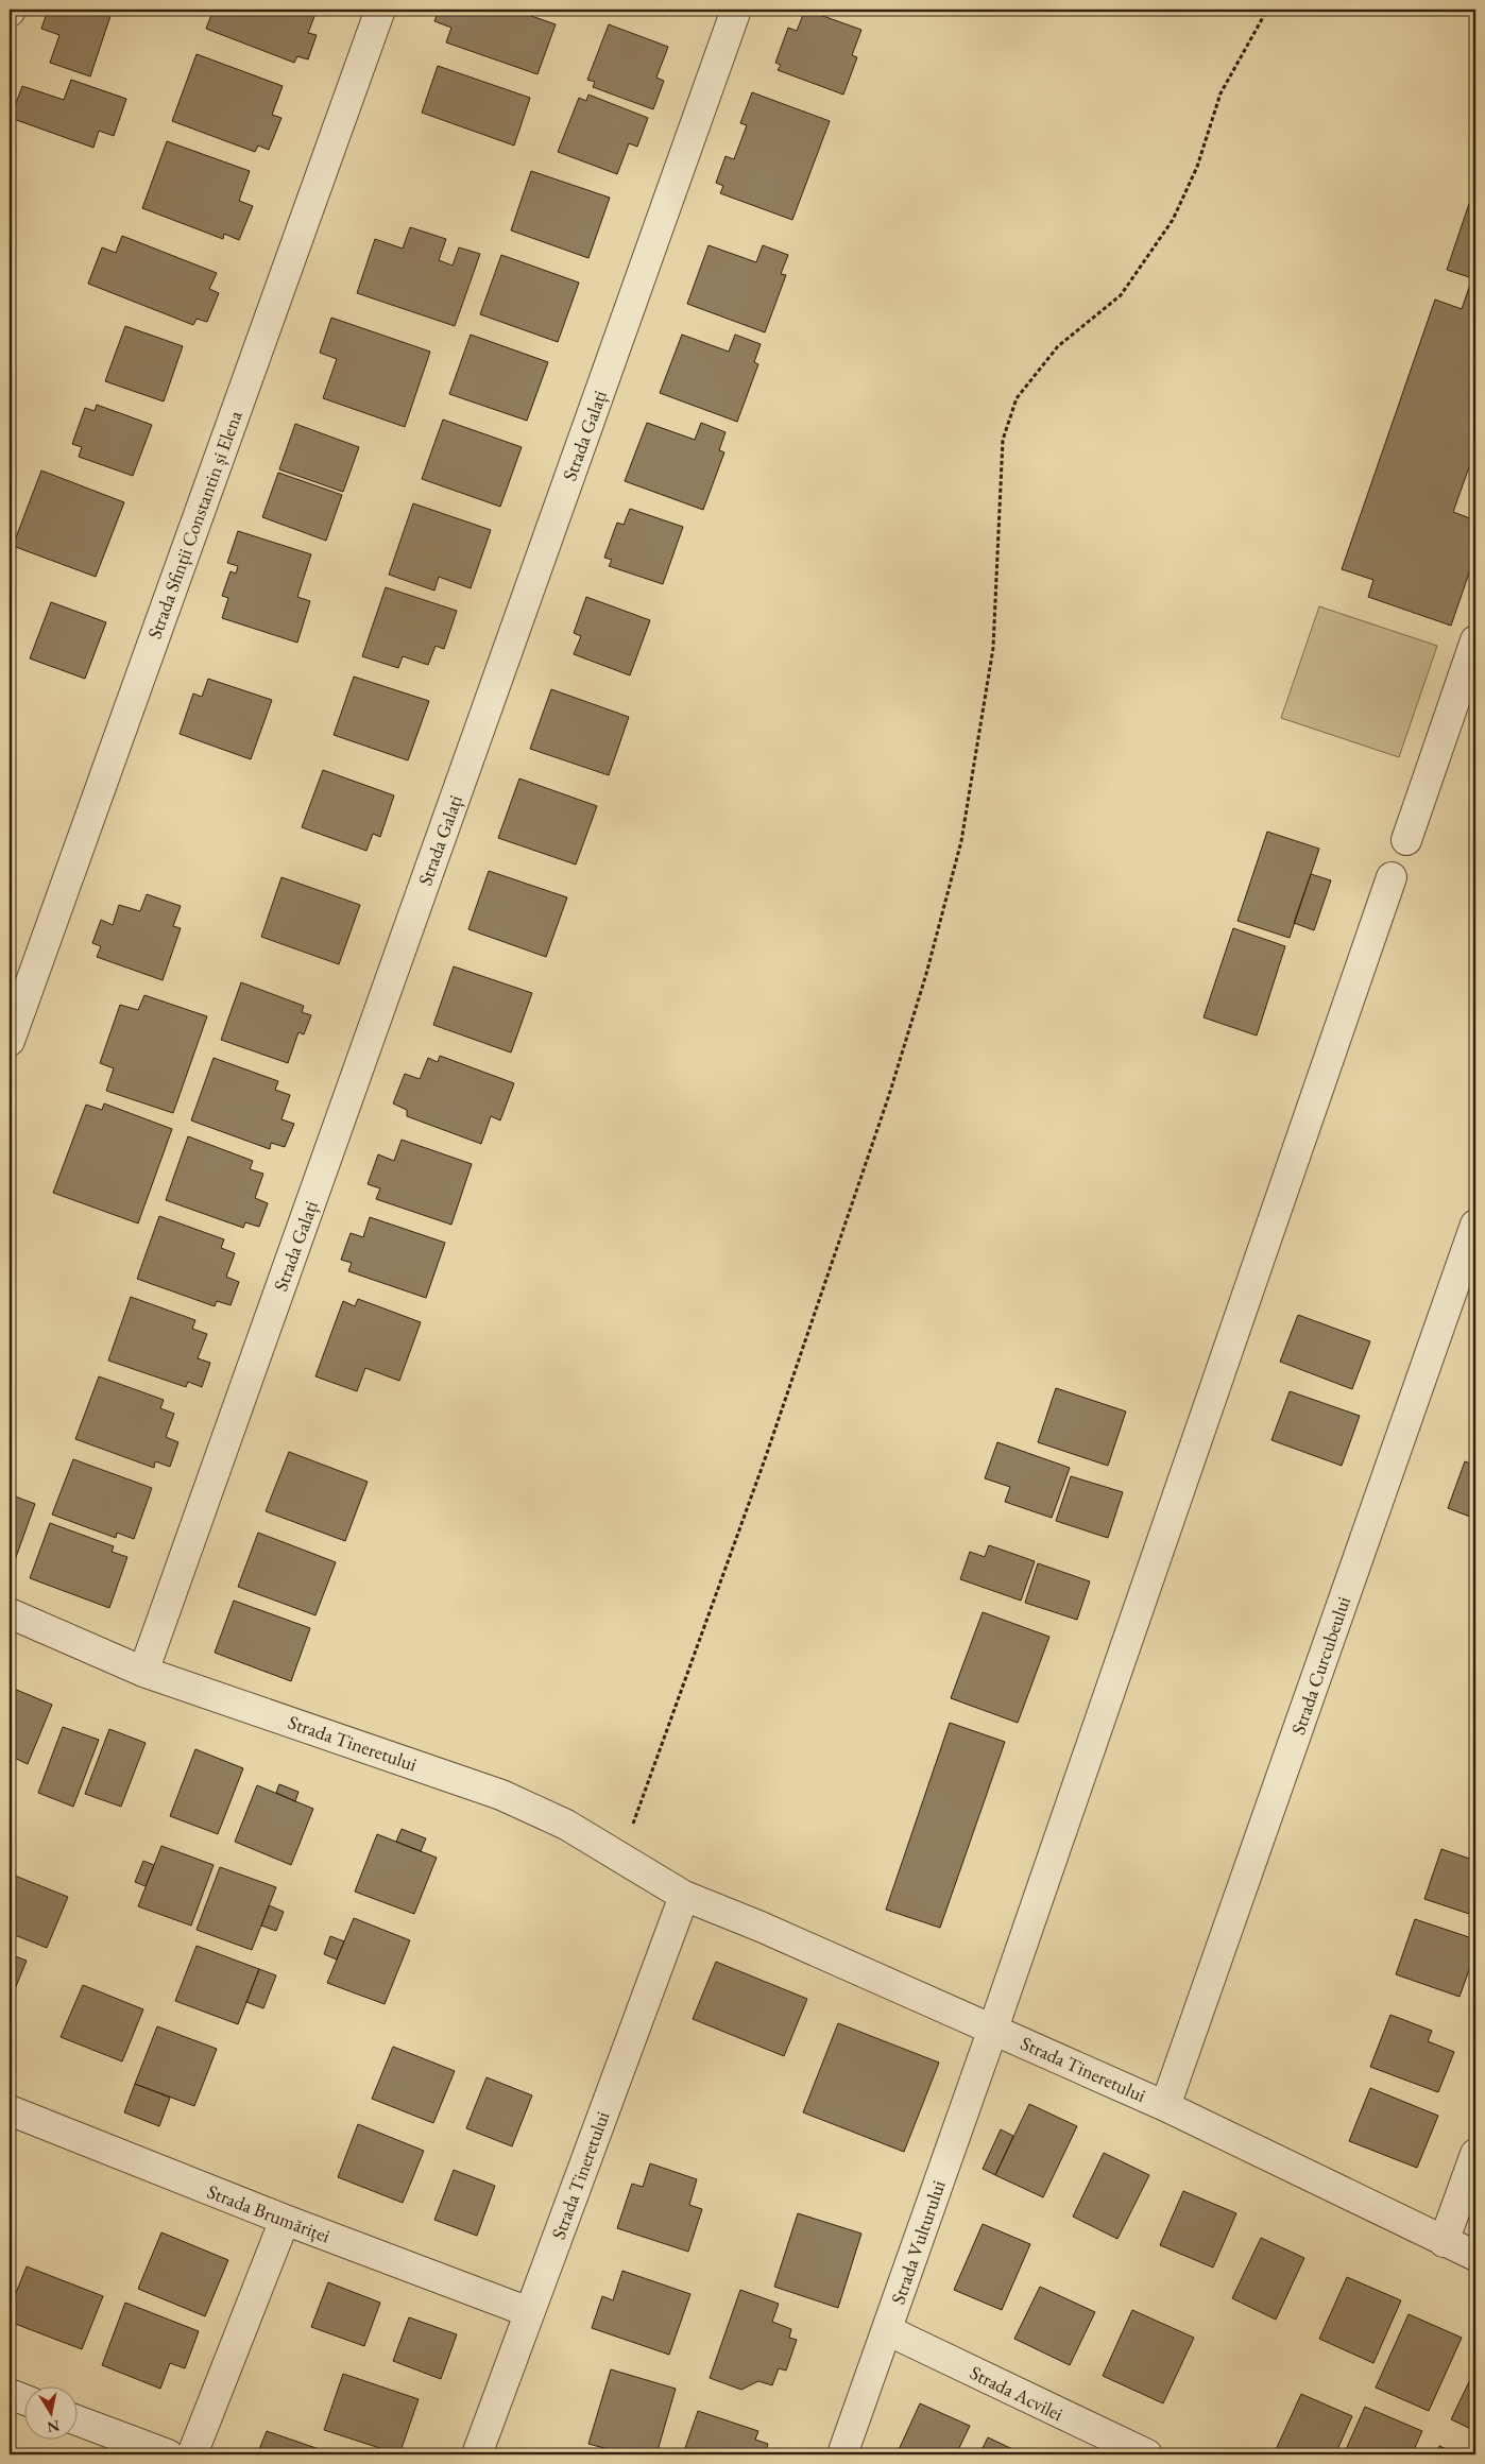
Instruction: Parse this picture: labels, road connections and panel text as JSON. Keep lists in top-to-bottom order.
{
  "streets": {
    "street": [
      "Strada Galați",
      "Strada Sfinții Constantin și Elena",
      "Strada Curcubeului",
      "Strada Tineretului",
      "Strada Brumăriței",
      "Strada Vulturului",
      "Strada Acvilei"
    ]
  },
  "crossings": [
    ["Strada Galați", "Strada Tineretului"],
    ["Strada Curcubeului", "Strada Tineretului"],
    ["Strada Tineretului", "Strada Brumăriței"],
    ["Strada Tineretului", "Strada Vulturului"],
    ["Strada Vulturului", "Strada Acvilei"]
  ],
  "north": "bottom"
}
